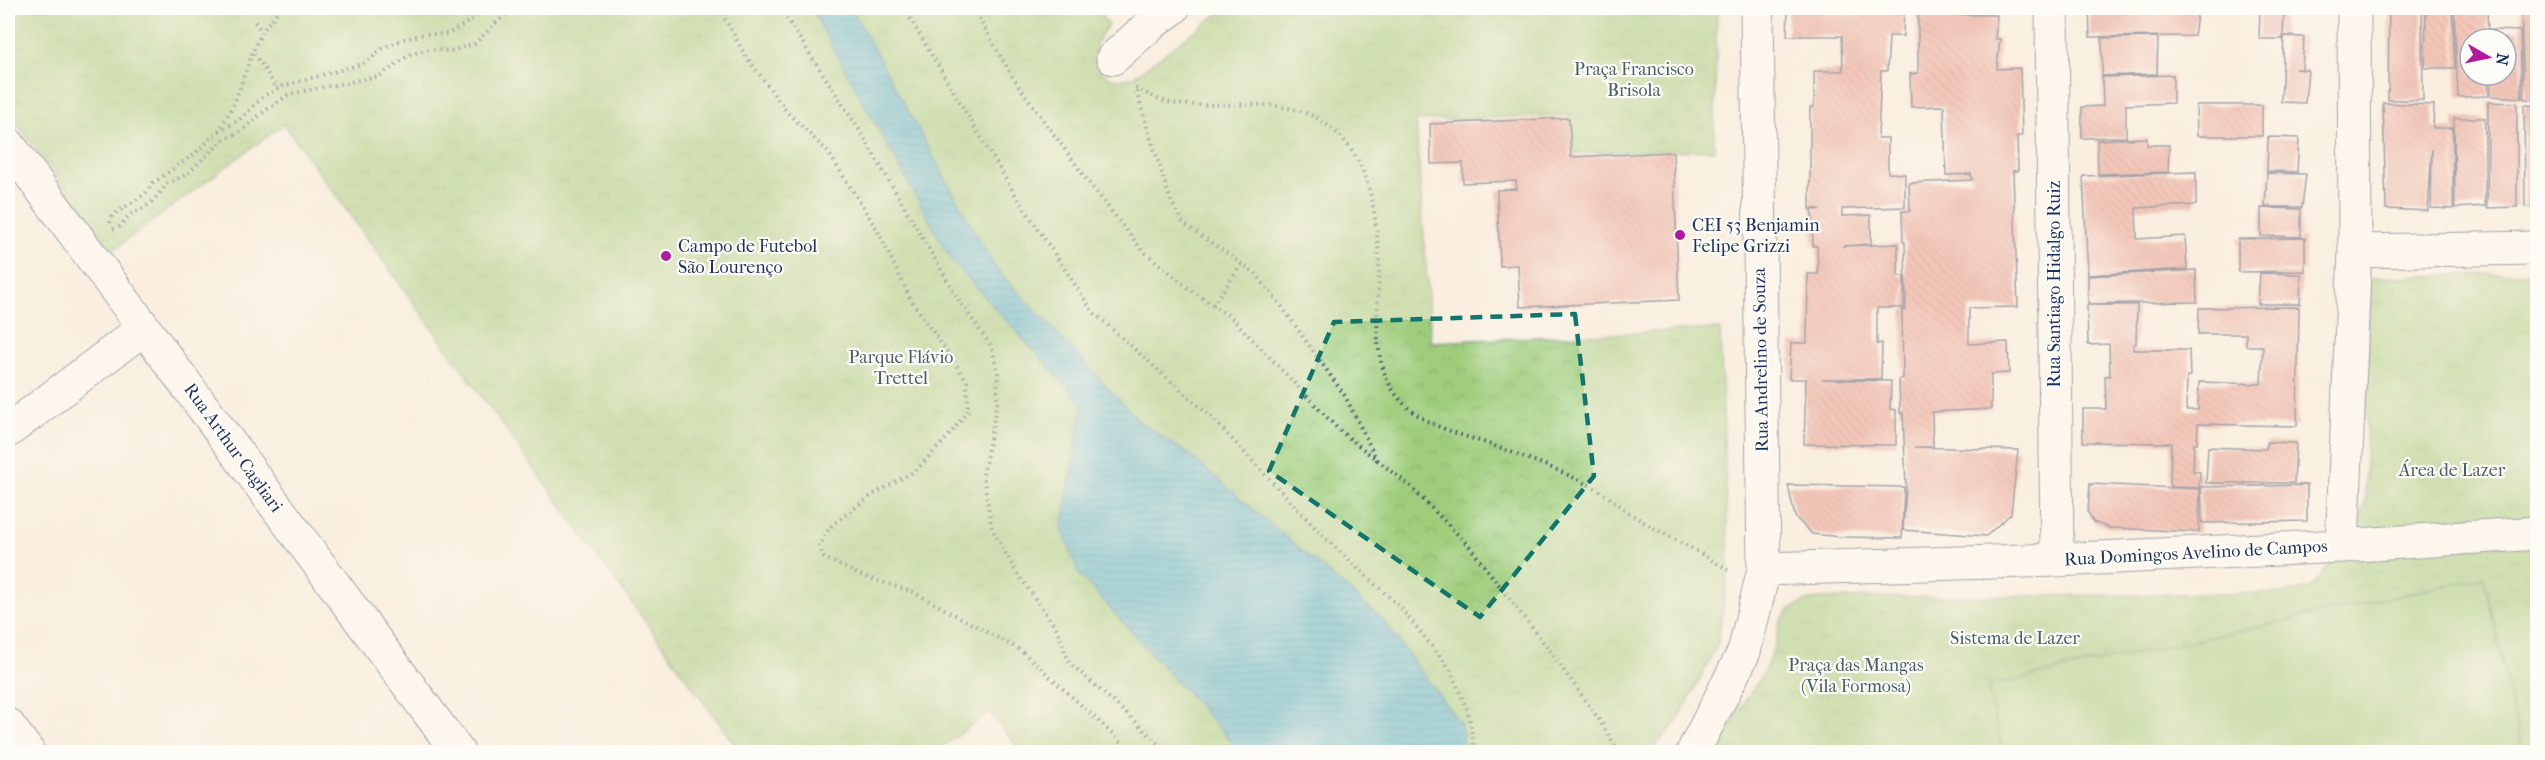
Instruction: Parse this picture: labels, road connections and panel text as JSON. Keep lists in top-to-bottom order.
{
  "streets": {
    "street": [
      "Rua Santiago Hidalgo Ruiz",
      "Rua Andrelino de Souza",
      "Rua Arthur Cagliari",
      "Rua Domingos Avelino de Campos"
    ]
  },
  "crossings": [
    ["Rua Santiago Hidalgo Ruiz", "Rua Domingos Avelino de Campos"],
    ["Rua Andrelino de Souza", "Rua Domingos Avelino de Campos"]
  ],
  "parks": [
    "Praça Francisco Brisola",
    "Parque Flávio Trettel",
    "Área de Lazer",
    "Sistema de Lazer",
    "Praça das Mangas (Vila Formosa)"
  ],
  "places": ["CEI 53 Benjamin Felipe Grizzi", "Campo de Futebol São Lourenço"],
  "north": "right"
}
